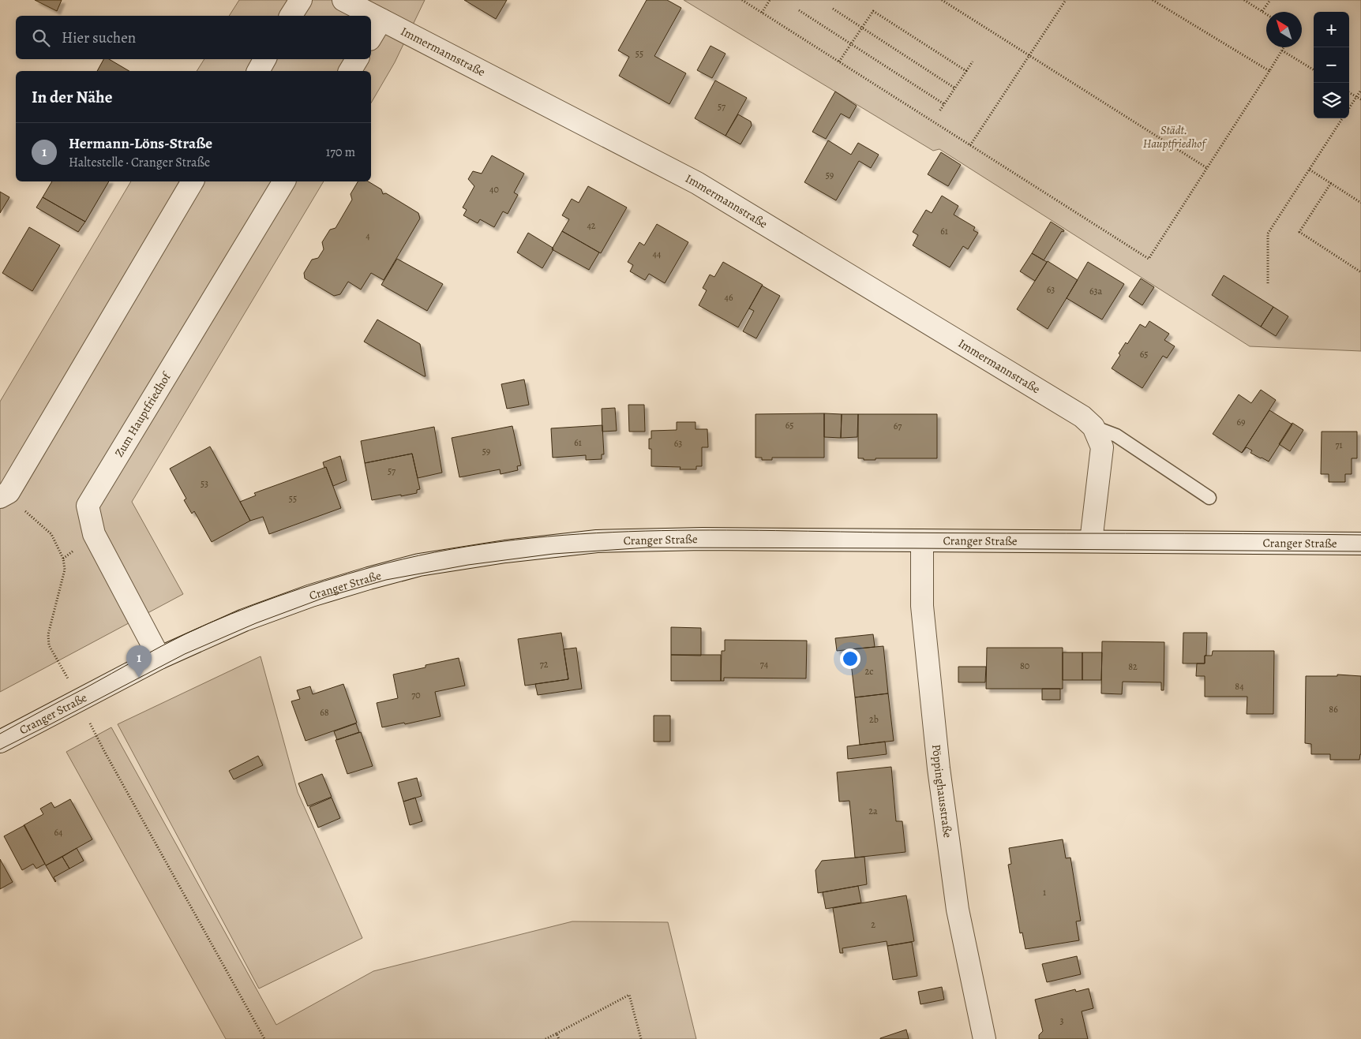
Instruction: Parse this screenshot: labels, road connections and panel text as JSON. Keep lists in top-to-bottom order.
{
  "streets": {
    "street": [
      "Immermannstraße",
      "Zum Hauptfriedhof",
      "Cranger Straße",
      "Pöppinghausstraße"
    ]
  },
  "crossings": [
    ["Immermannstraße", "Cranger Straße"],
    ["Zum Hauptfriedhof", "Cranger Straße"],
    ["Cranger Straße", "Pöppinghausstraße"]
  ],
  "parks": ["Städt. Hauptfriedhof"],
  "house_numbers": [
    "55",
    "57",
    "59",
    "40",
    "42",
    "61",
    "4",
    "44",
    "63",
    "63a",
    "46",
    "65",
    "69",
    "65",
    "67",
    "61",
    "63",
    "71",
    "59",
    "57",
    "53",
    "55",
    "72",
    "74",
    "80",
    "82",
    "2c",
    "84",
    "70",
    "86",
    "68",
    "2b",
    "2a",
    "64",
    "1",
    "2",
    "3"
  ],
  "north": "top left",
  "page": {
    "map_buttons": ["+", "−"],
    "search": "Hier suchen",
    "heading": "In der Nähe",
    "list": [
      {
        "mark": "1",
        "name": "Hermann-Löns-Straße",
        "note": "Haltestelle · Cranger Straße",
        "value": "170 m"
      }
    ],
    "pins": "1"
  }
}
